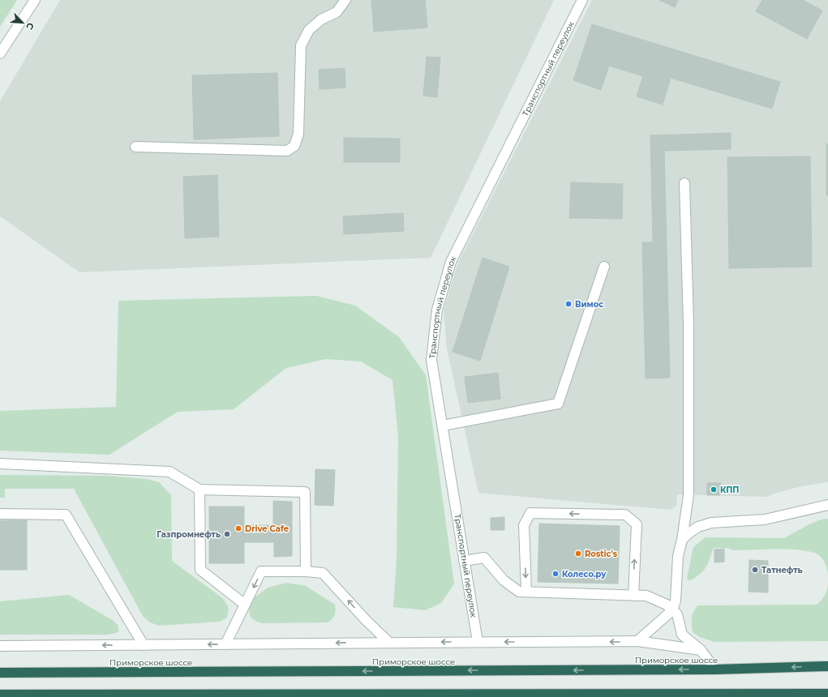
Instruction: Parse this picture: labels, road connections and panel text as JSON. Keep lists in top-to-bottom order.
{
  "streets": {
    "highway": ["Приморское шоссе"],
    "street": ["Транспортный переулок"]
  },
  "places": [
    "Вимос",
    "КПП",
    "Drive Cafe",
    "Газпромнефть",
    "Rostic's",
    "Татнефть",
    "Колесо.ру"
  ],
  "north": "bottom right"
}
